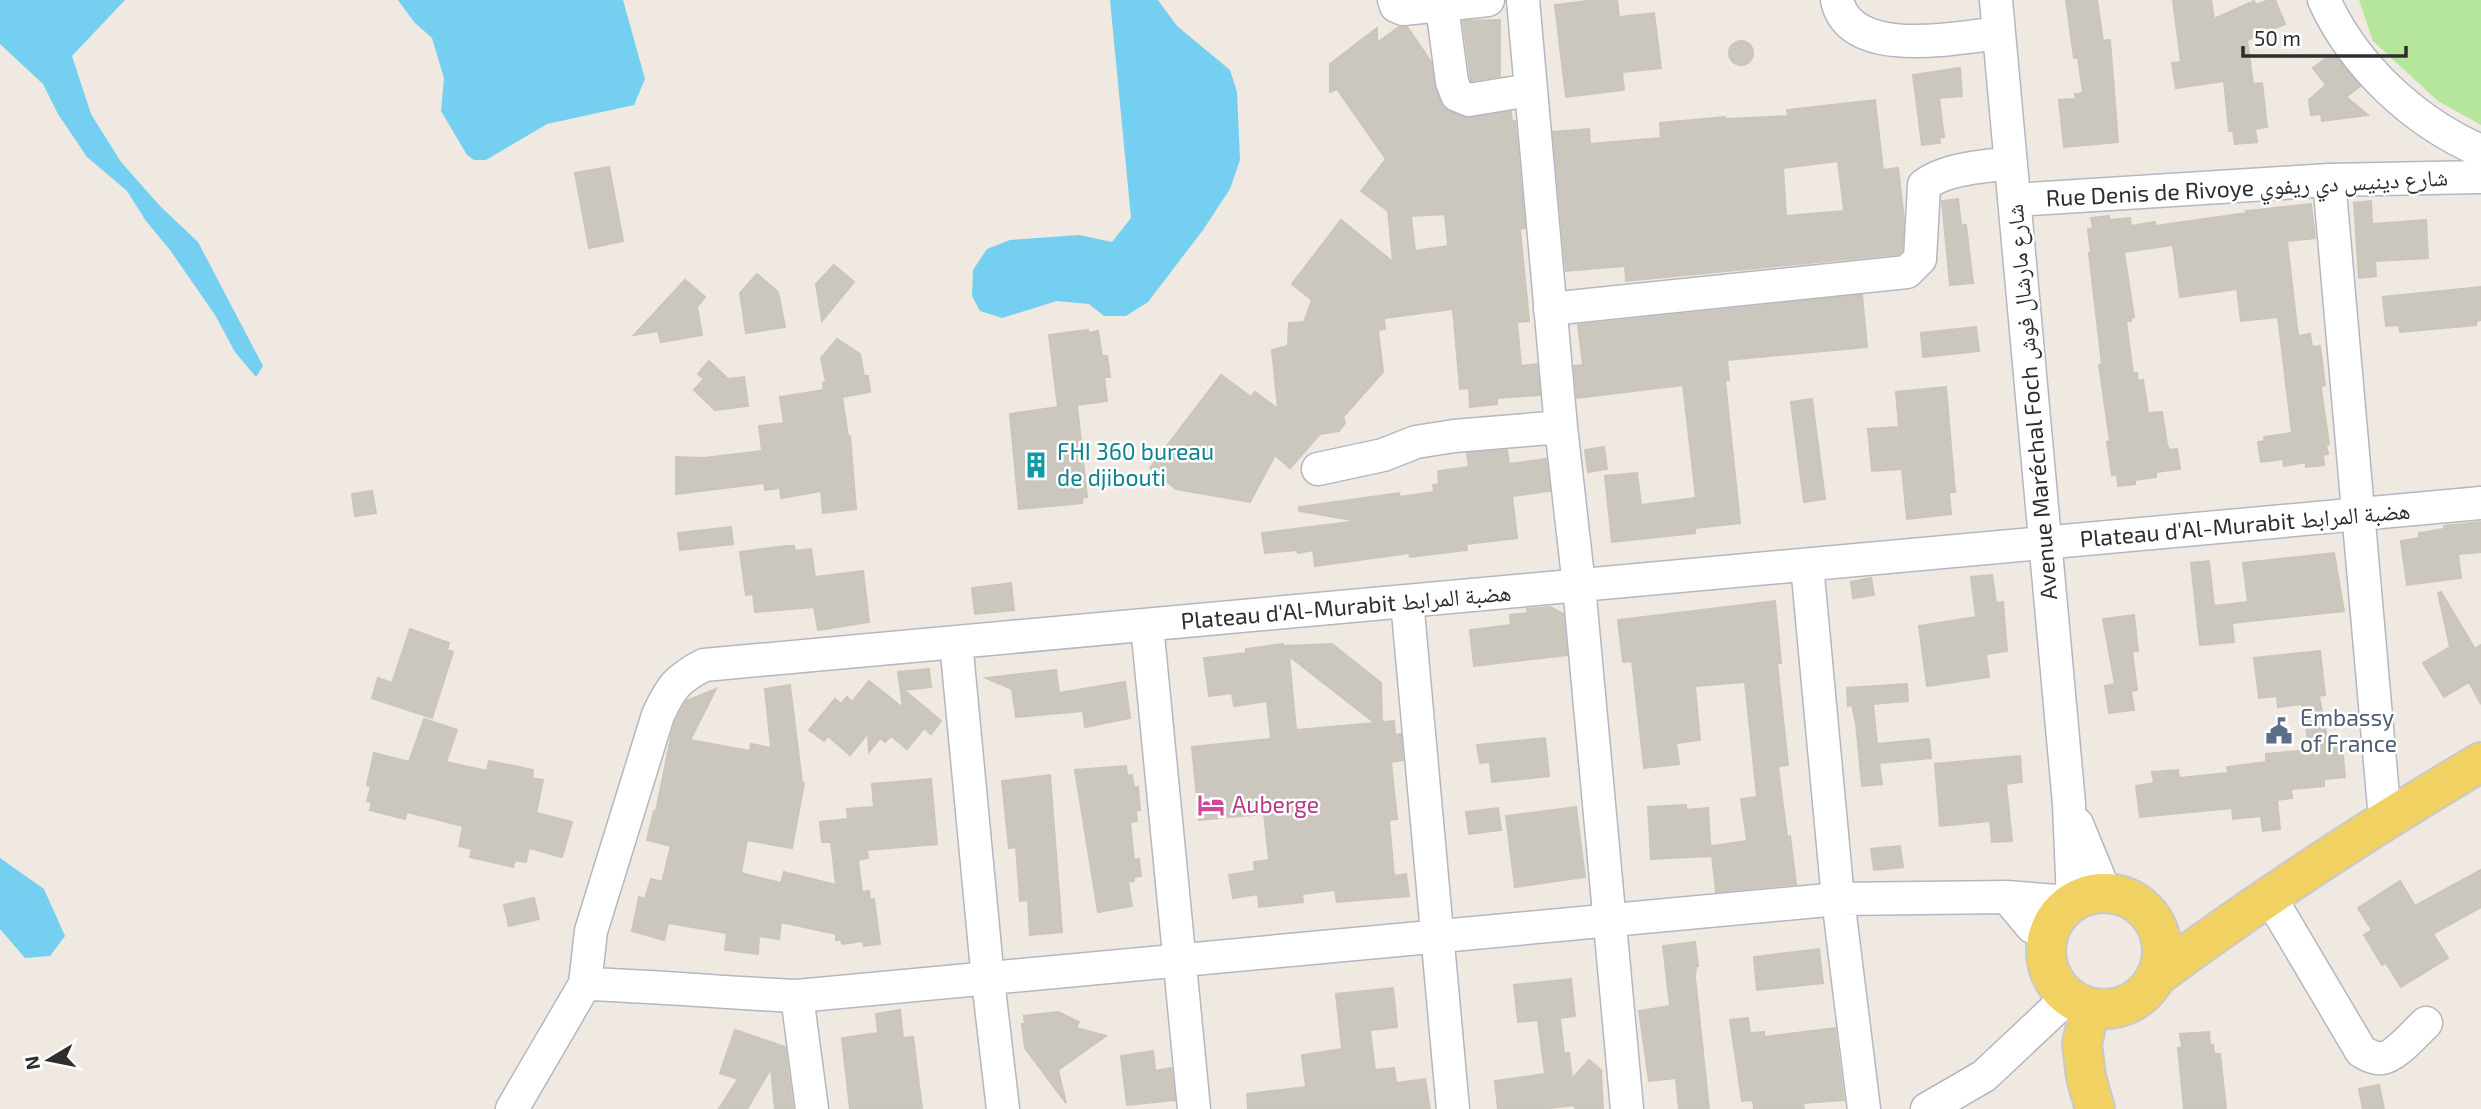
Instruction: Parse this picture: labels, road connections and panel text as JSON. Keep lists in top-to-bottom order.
{
  "streets": {
    "street": ["Rue Denis de Rivoye شارع دينيس دي ريفوي", "Avenue Maréchal Foch شارع مارشال فوش", "Plateau d'Al-Murabit هضبة المرابط"]
  },
  "crossings": [
    ["Rue Denis de Rivoye شارع دينيس دي ريفوي", "Avenue Maréchal Foch شارع مارشال فوش"],
    ["Avenue Maréchal Foch شارع مارشال فوش", "Plateau d'Al-Murabit هضبة المرابط"]
  ],
  "places": {
    "building": ["FHI 360 bureau de djibouti"],
    "public building": ["Embassy of France"],
    "hotel": ["Auberge"]
  },
  "scale_bar": "50 m",
  "north": "left"
}
